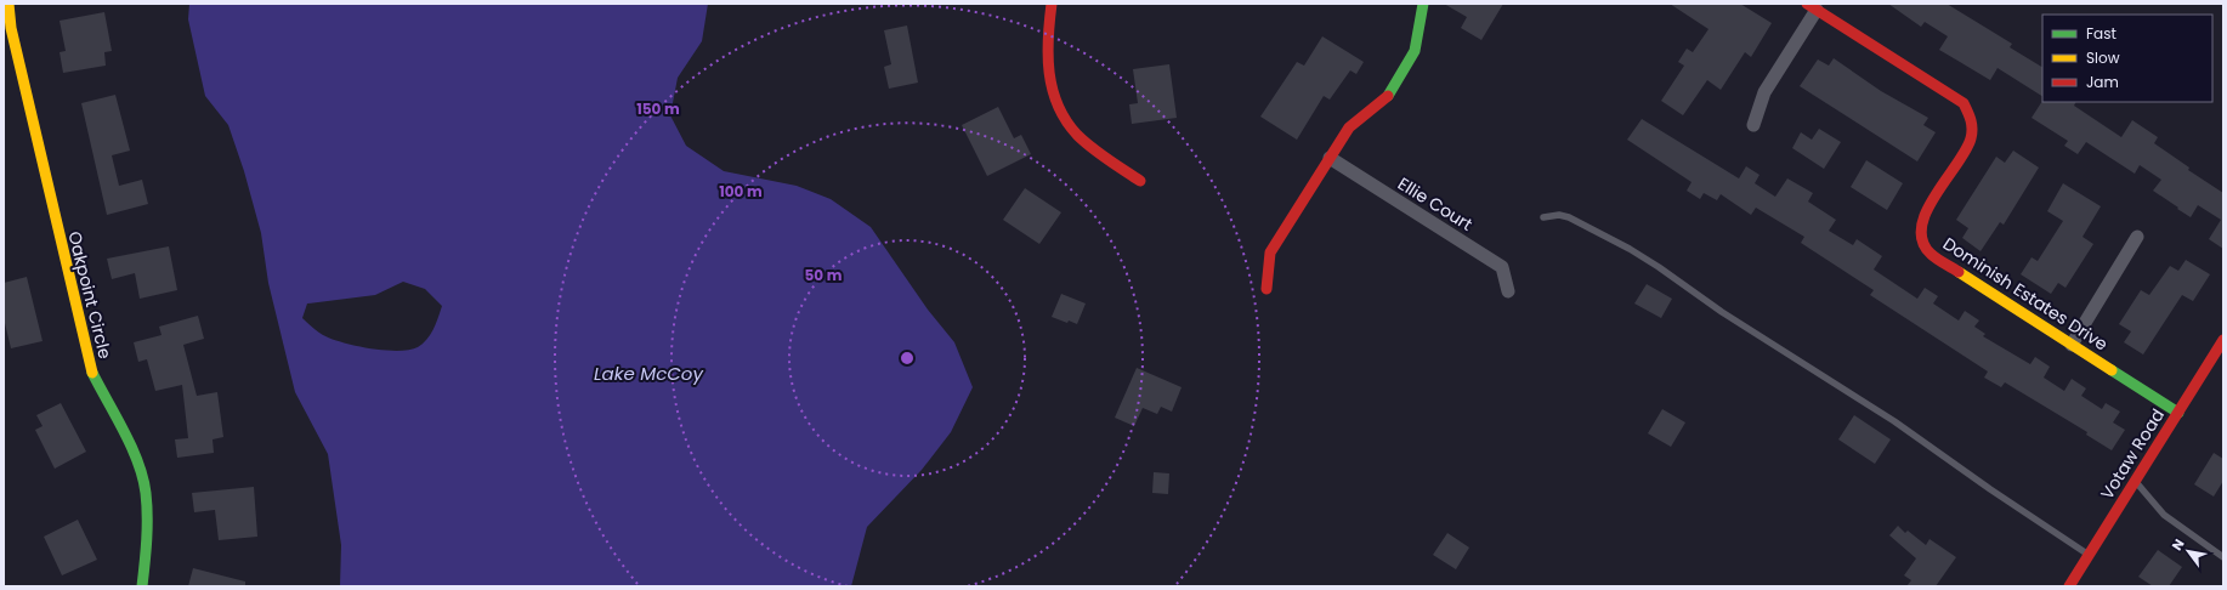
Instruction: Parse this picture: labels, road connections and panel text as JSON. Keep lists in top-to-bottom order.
{
  "streets": {
    "street": [
      "Ellie Court",
      "Dominish Estates Drive",
      "Oakpoint Circle",
      "Votaw Road"
    ]
  },
  "crossings": [
    ["Dominish Estates Drive", "Votaw Road"]
  ],
  "water": ["Lake McCoy"],
  "legend": ["Fast", "Slow", "Jam"],
  "north": "top left",
  "rings": ["150 m", "100 m", "50 m"]
}
